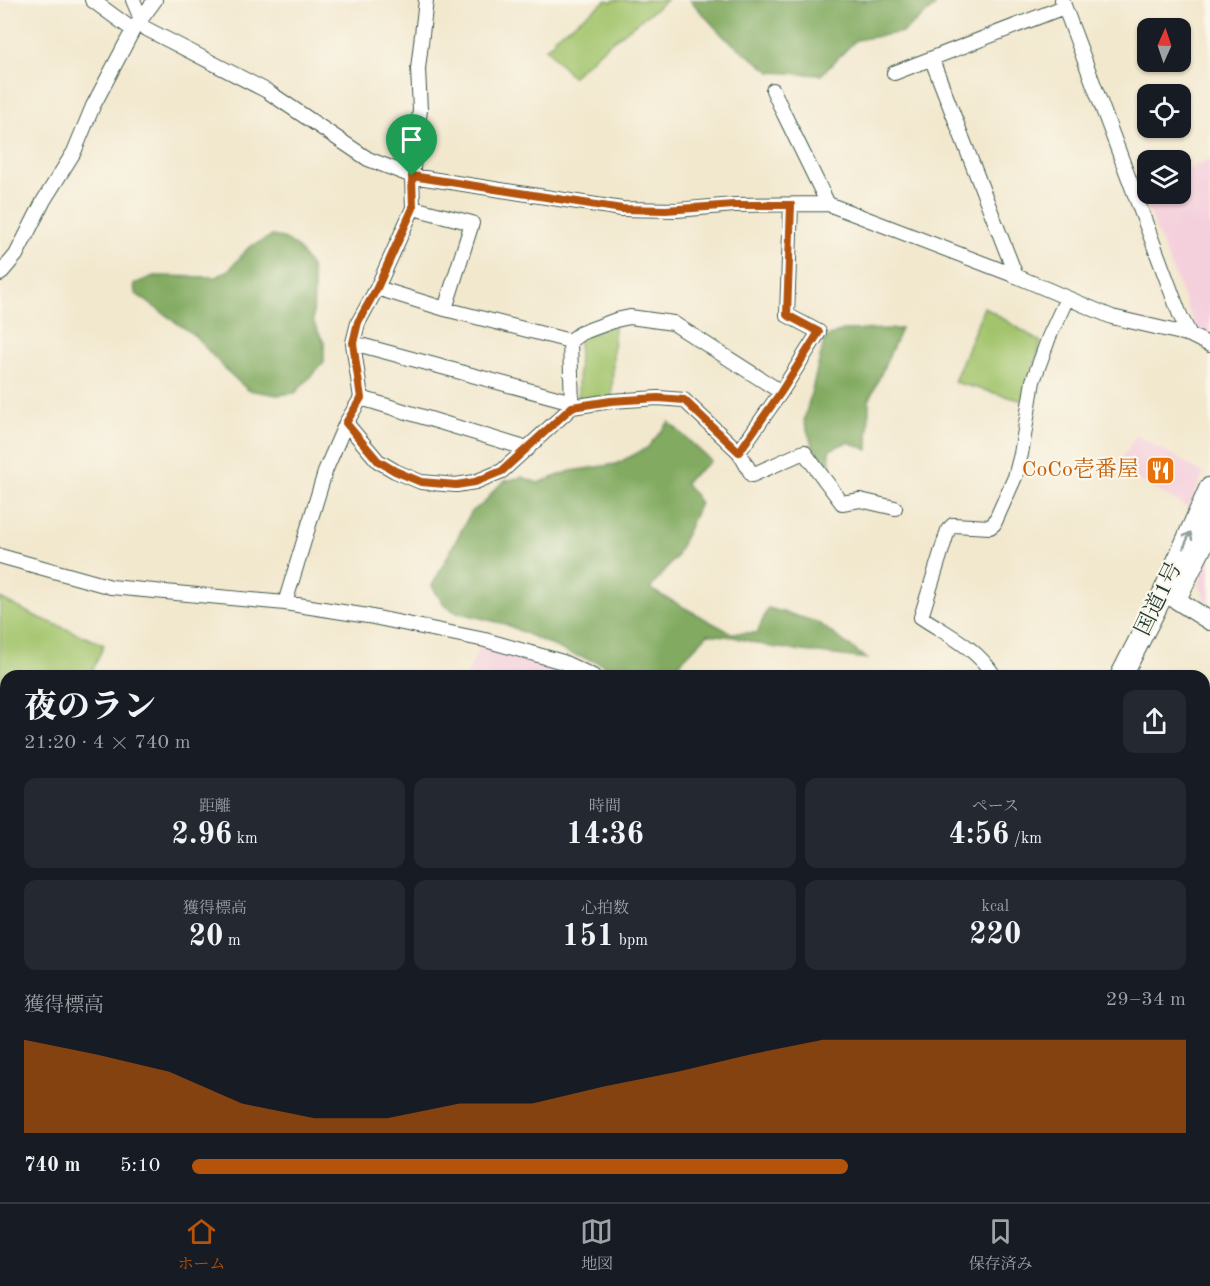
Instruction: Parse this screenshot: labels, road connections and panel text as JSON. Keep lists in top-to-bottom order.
{
  "streets": {
    "highway": ["国道1号"]
  },
  "places": {
    "restaurant": ["CoCo壱番屋"]
  },
  "north": "top",
  "page": {
    "heading": ["夜のラン", "21:20 · 4 × 740 m"],
    "stats": [
      ["距離", "2.96 km"],
      ["時間", "14:36"],
      ["ペース", "4:56 /km"],
      ["獲得標高", "20 m"],
      ["心拍数", "151 bpm"],
      ["kcal", "220"]
    ],
    "chart": ["獲得標高", "29–34 m"],
    "list": [
      {
        "name": "740 m",
        "note": "5:10"
      }
    ],
    "tabs": ["ホーム", "地図", "保存済み"]
  }
}
